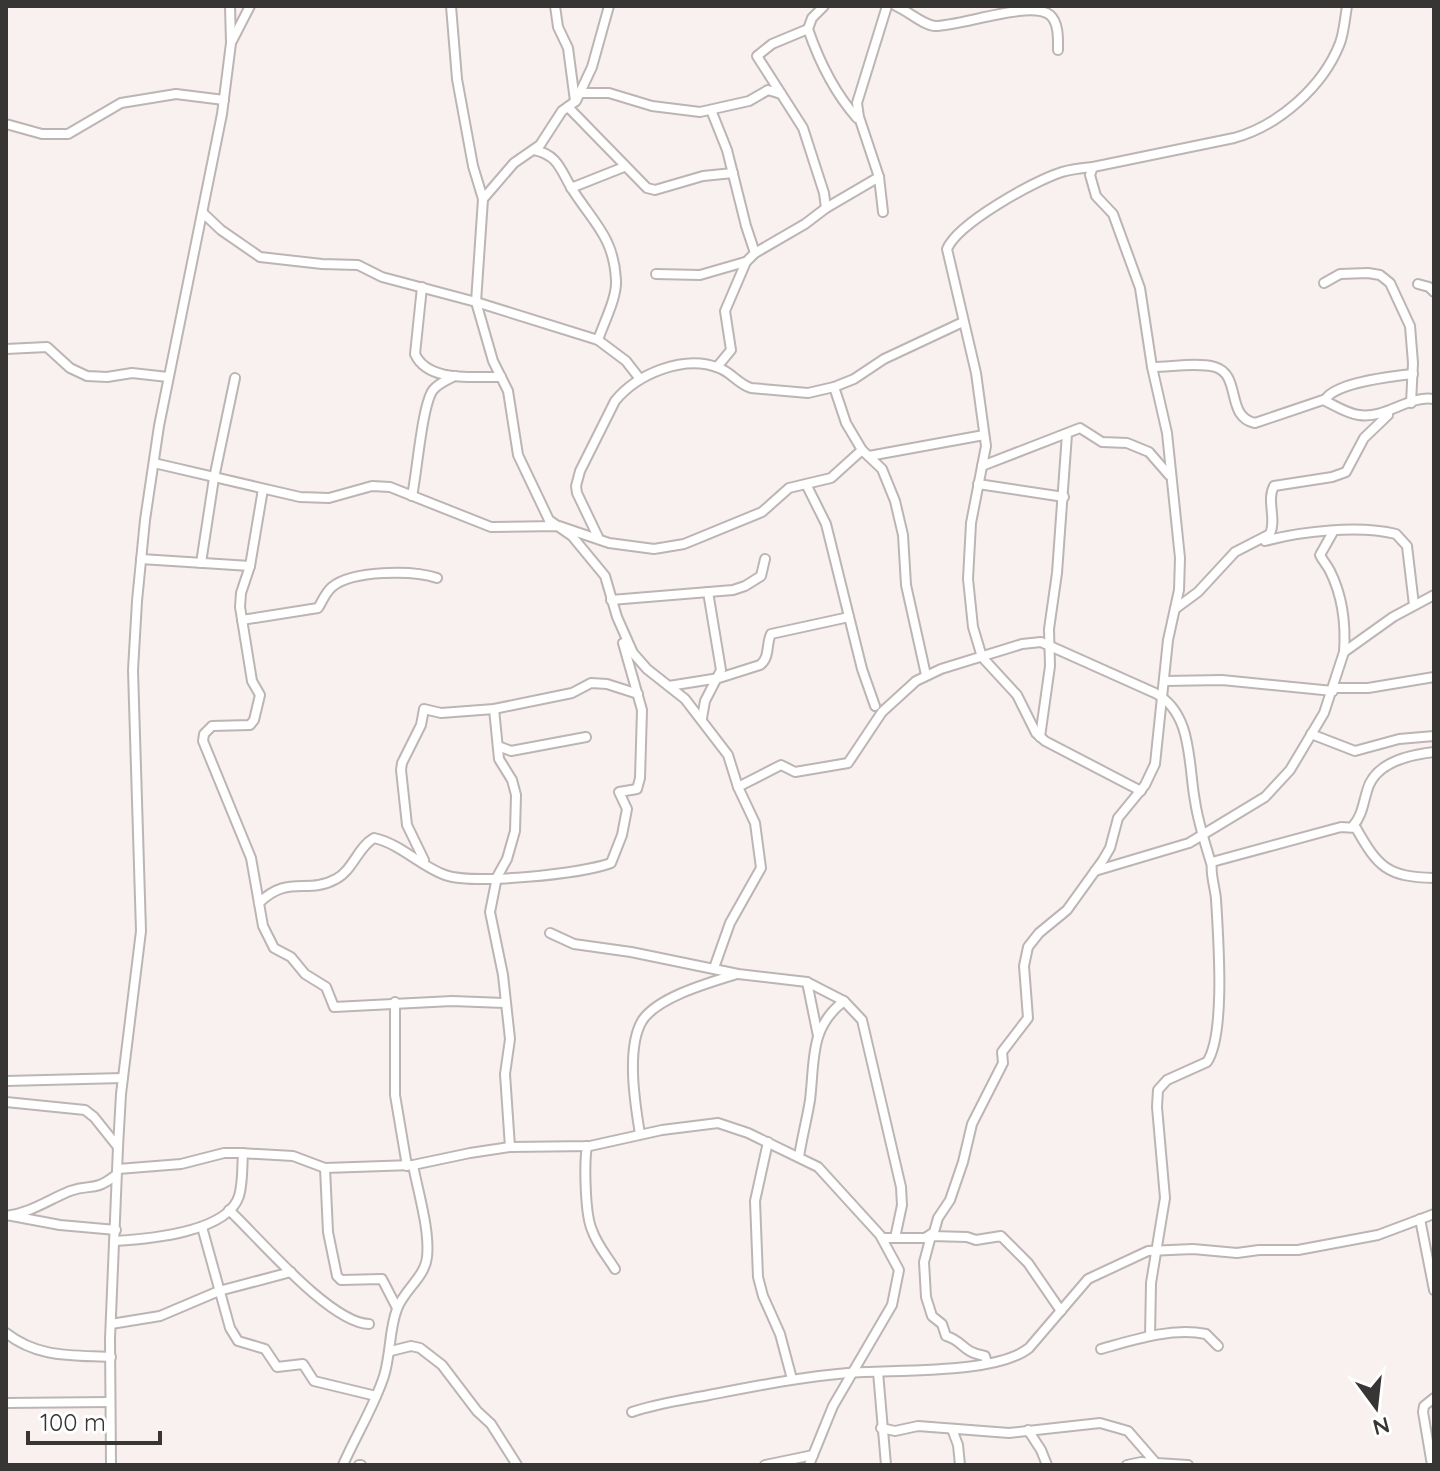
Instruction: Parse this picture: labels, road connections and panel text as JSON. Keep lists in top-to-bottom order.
{
  "scale_bar": "100 m",
  "north": "bottom"
}
